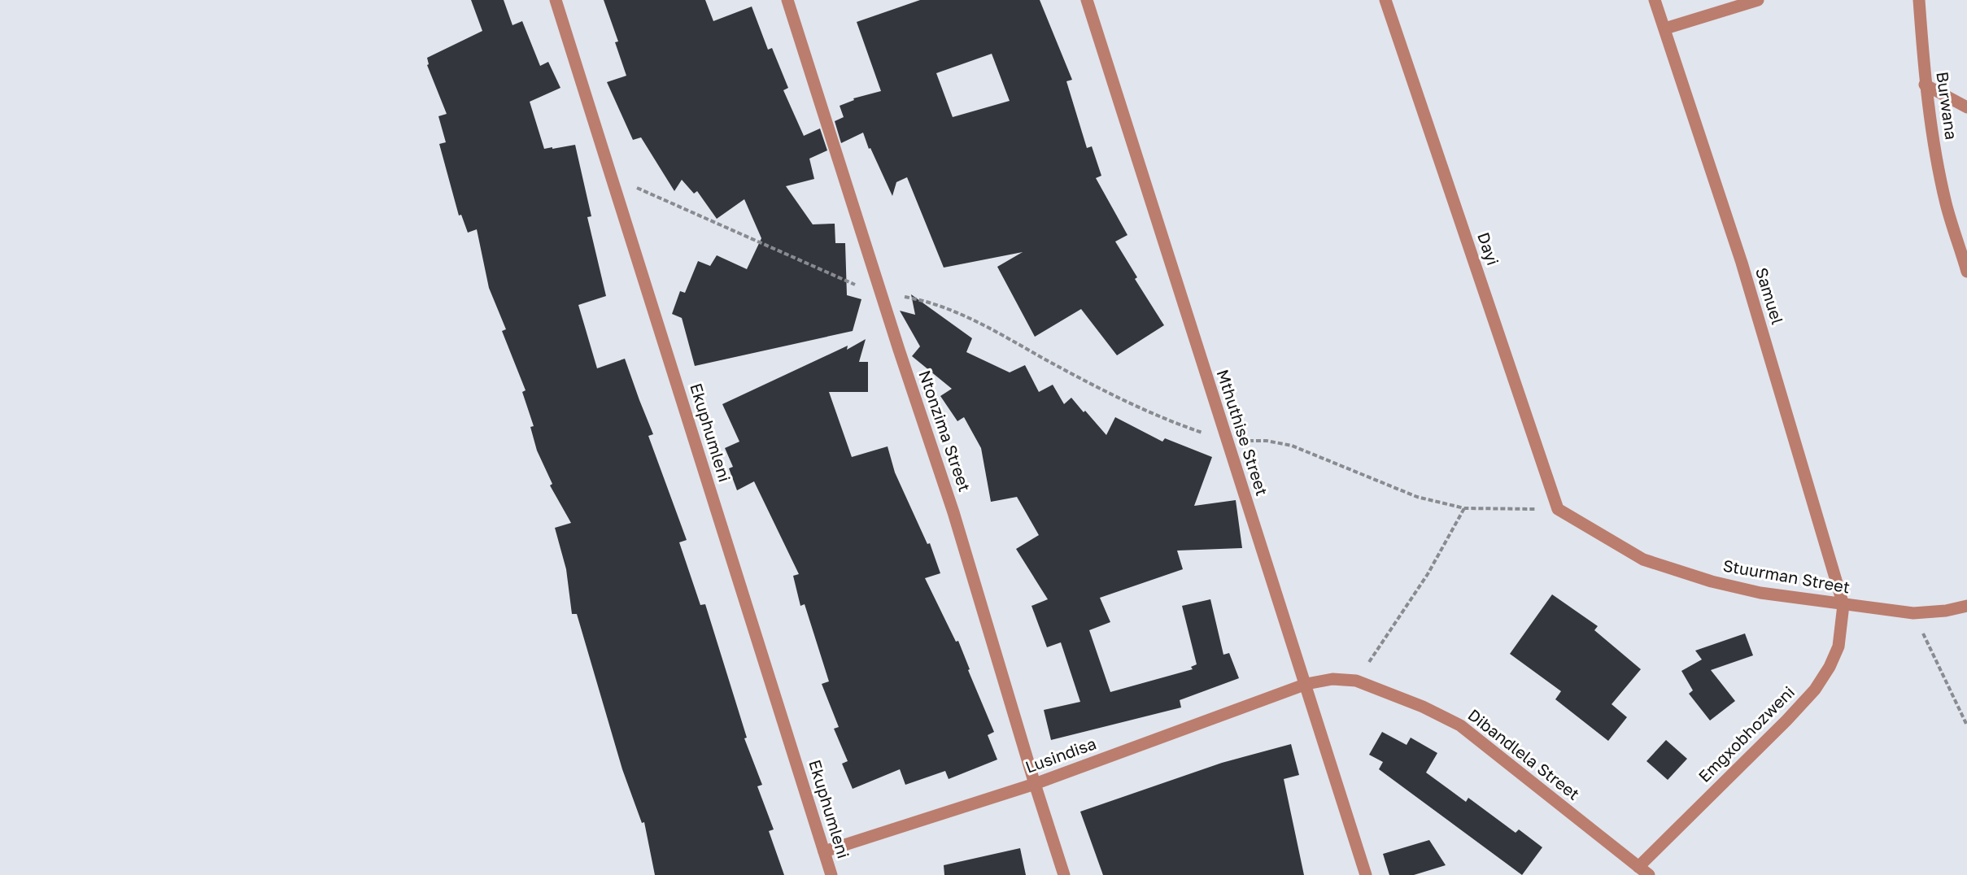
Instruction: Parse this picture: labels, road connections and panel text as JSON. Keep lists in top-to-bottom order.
{
  "streets": {
    "street": [
      "Burwana",
      "Dayi",
      "Samuel",
      "Ntonzima Street",
      "Ekuphumleni",
      "Mthuthise Street",
      "Stuurman Street",
      "Emgxobhozweni",
      "Dibandlela Street",
      "Lusindisa"
    ]
  },
  "crossings": [
    ["Dayi", "Stuurman Street"],
    ["Samuel", "Stuurman Street"],
    ["Samuel", "Emgxobhozweni"],
    ["Ntonzima Street", "Lusindisa"],
    ["Ekuphumleni", "Lusindisa"],
    ["Mthuthise Street", "Dibandlela Street"],
    ["Mthuthise Street", "Lusindisa"],
    ["Stuurman Street", "Emgxobhozweni"],
    ["Emgxobhozweni", "Dibandlela Street"],
    ["Dibandlela Street", "Lusindisa"]
  ]
}
